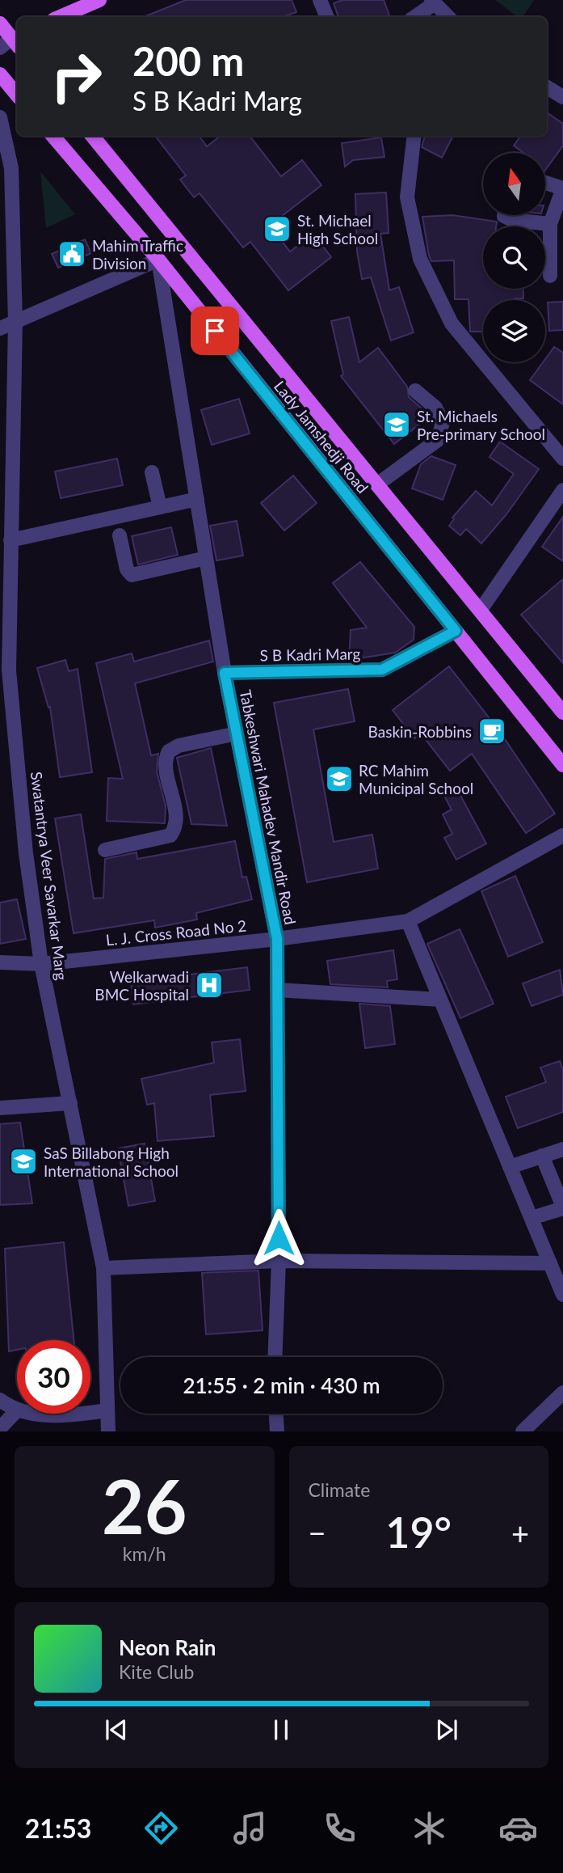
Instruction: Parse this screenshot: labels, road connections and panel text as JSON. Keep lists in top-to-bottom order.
{
  "streets": {
    "main road": ["Lady Jamshedji Road"],
    "street": [
      "S B Kadri Marg",
      "Tabkeshwari Mahadev Mandir Road",
      "Swatantrya Veer Savarkar Marg",
      "L. J. Cross Road No 2"
    ]
  },
  "crossings": [
    ["Lady Jamshedji Road", "S B Kadri Marg"],
    ["Lady Jamshedji Road", "Tabkeshwari Mahadev Mandir Road"],
    ["S B Kadri Marg", "Tabkeshwari Mahadev Mandir Road"],
    ["Tabkeshwari Mahadev Mandir Road", "L. J. Cross Road No 2"],
    ["Swatantrya Veer Savarkar Marg", "L. J. Cross Road No 2"]
  ],
  "places": {
    "school or university": [
      "St. Michael High School",
      "St. Michaels Pre-primary School",
      "RC Mahim Municipal School",
      "SaS Billabong High International School"
    ],
    "public building": ["Mahim Traffic Division"],
    "cafe": ["Baskin-Robbins"],
    "hospital": ["Welkarwadi BMC Hospital"]
  },
  "north": "top",
  "page": {
    "turn": ["200 m", "S B Kadri Marg"],
    "limit": "30",
    "trip": "21:55 · 2 min · 430 m",
    "tile": [
      ["26", "km/h"],
      "Climate"
    ],
    "heat": ["−", "19°", "+"],
    "song": ["Neon Rain", "Kite Club"],
    "tabs": "21:53"
  }
}
